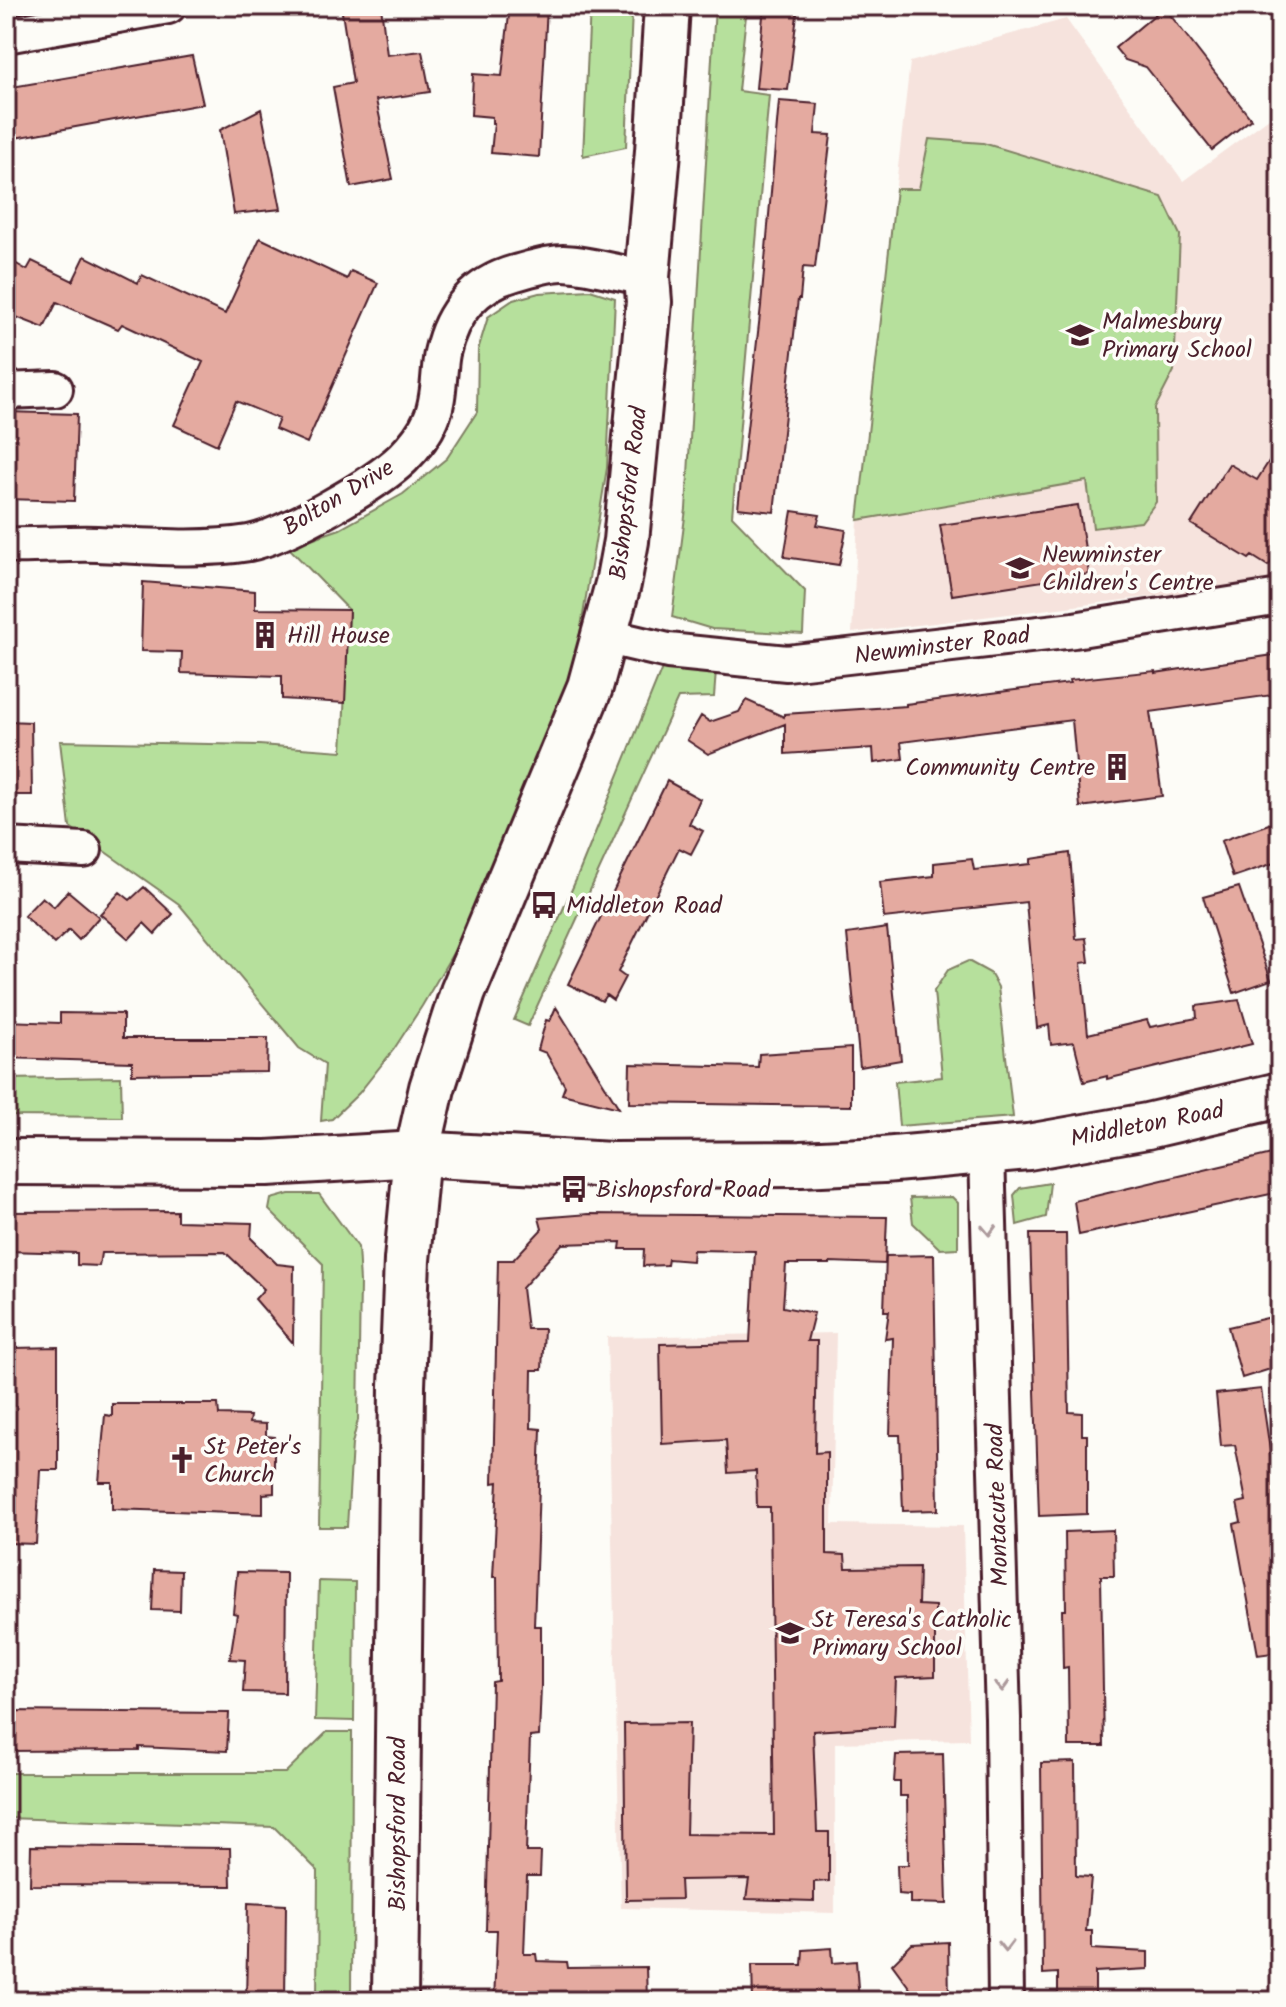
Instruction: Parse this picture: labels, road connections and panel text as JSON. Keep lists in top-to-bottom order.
{
  "streets": {
    "main road": ["Bishopsford Road", "Middleton Road"],
    "street": ["Bolton Drive", "Newminster Road", "Montacute Road"]
  },
  "crossings": [
    ["Bishopsford Road", "Bolton Drive"],
    ["Bishopsford Road", "Newminster Road"],
    ["Bishopsford Road", "Middleton Road"],
    ["Middleton Road", "Montacute Road"]
  ],
  "one_way": ["Montacute Road"],
  "places": {
    "school or university": ["Malmesbury Primary School", "Newminster Children's Centre", "St Teresa's Catholic Primary School"],
    "building": ["Hill House", "Community Centre"],
    "bus stop": ["Middleton Road", "Bishopsford Road"],
    "church": ["St Peter's Church"]
  }
}
